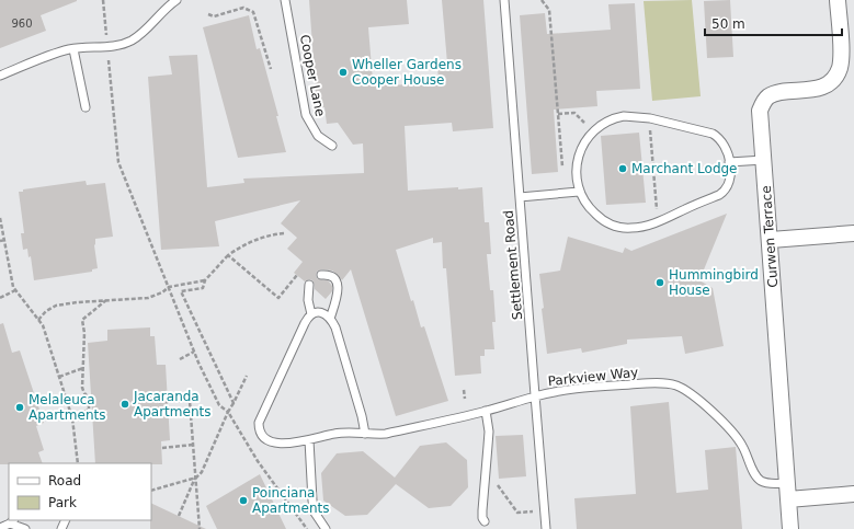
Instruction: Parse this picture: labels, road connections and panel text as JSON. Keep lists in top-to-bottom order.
{
  "streets": {
    "street": ["Curwen Terrace"],
    "lane": ["Cooper Lane", "Settlement Road", "Parkview Way"]
  },
  "crossings": [
    ["Curwen Terrace", "Parkview Way"],
    ["Settlement Road", "Parkview Way"]
  ],
  "places": [
    "Wheller Gardens Cooper House",
    "Marchant Lodge",
    "Hummingbird House",
    "Jacaranda Apartments",
    "Melaleuca Apartments",
    "Poinciana Apartments"
  ],
  "house_numbers": ["960"],
  "legend": ["Road", "Park"],
  "scale_bar": "50 m"
}
